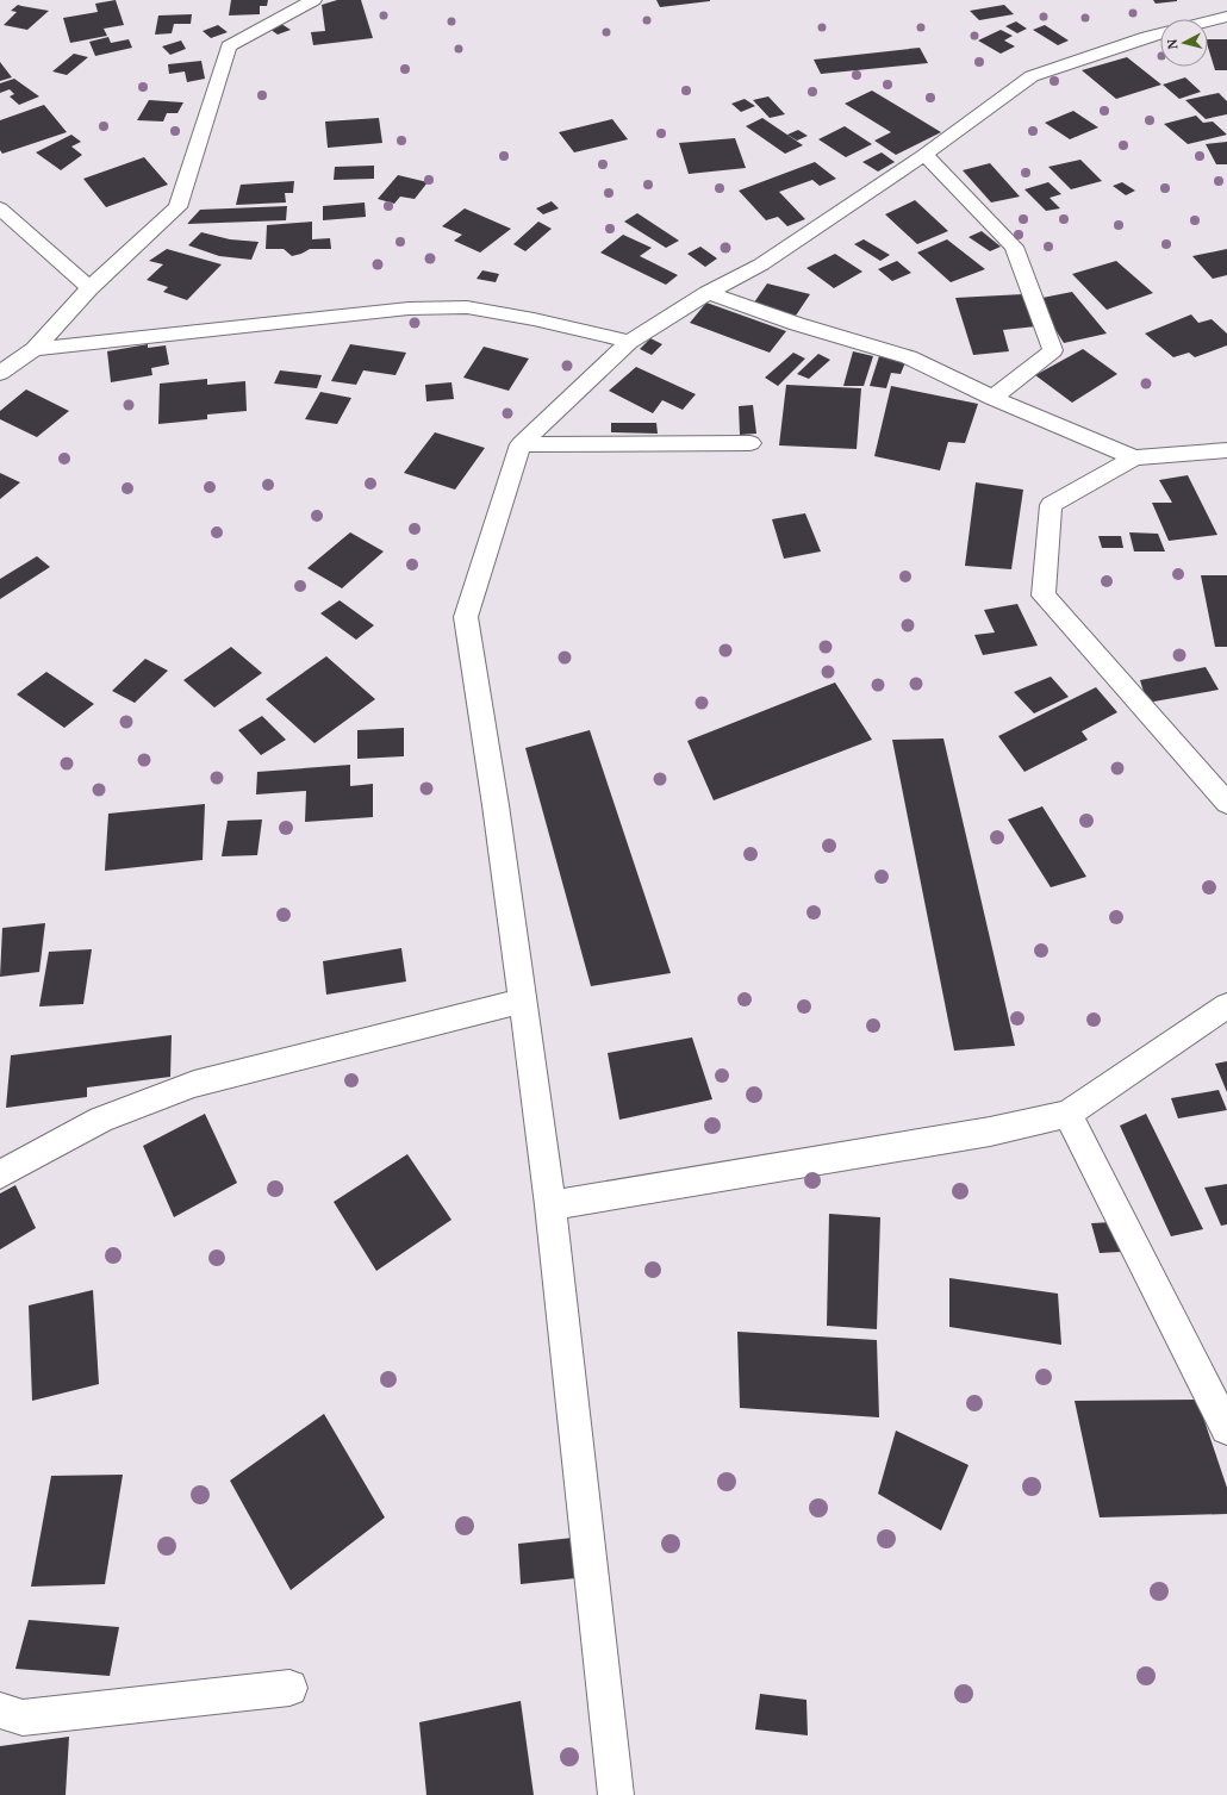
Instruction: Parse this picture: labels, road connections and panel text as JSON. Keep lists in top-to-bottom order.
{
  "north": "left"
}
